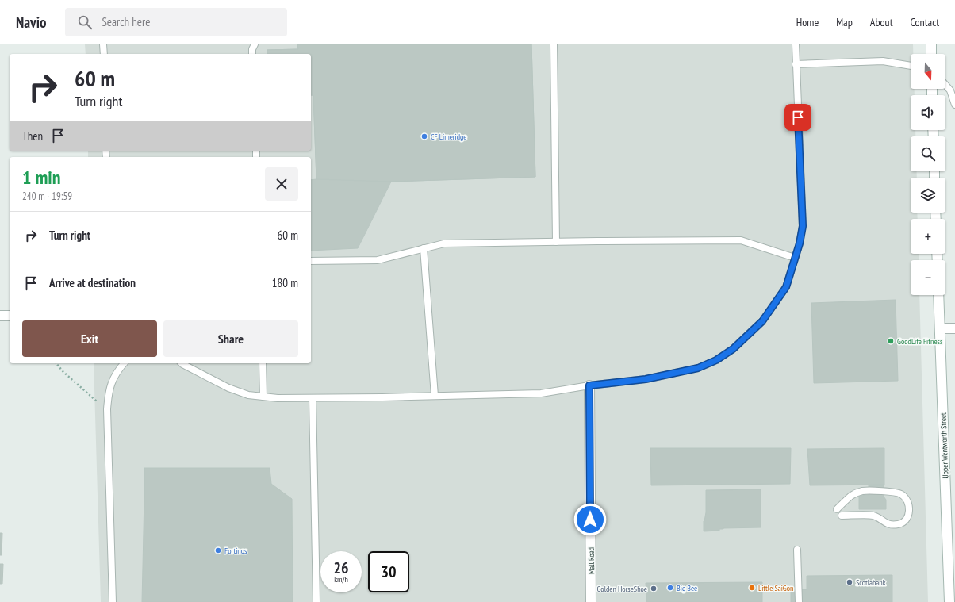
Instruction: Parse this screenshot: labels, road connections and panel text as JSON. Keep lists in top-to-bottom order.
{
  "streets": {
    "main road": ["Upper Wentworth Street", "Mall Road"]
  },
  "places": [
    "CF Limeridge",
    "GoodLife Fitness",
    "Fortinos",
    "Scotiabank",
    "Big Bee",
    "Little SaiGon",
    "Golden HorseShoe"
  ],
  "north": "bottom",
  "page": {
    "header": "Navio",
    "search": "Search here",
    "nav": [
      "Home",
      "Map",
      "About",
      "Contact"
    ],
    "map_buttons": ["+", "−"],
    "turn": ["60 m", "Turn right"],
    "then": "Then",
    "heading": ["1 min", "240 m · 19:59"],
    "list": [
      {
        "name": "Turn right",
        "value": "60 m"
      },
      {
        "name": "Arrive at destination",
        "value": "180 m"
      }
    ],
    "buttons": ["Exit", "Share"],
    "speed": "26 km/h",
    "limit": "30"
  }
}
